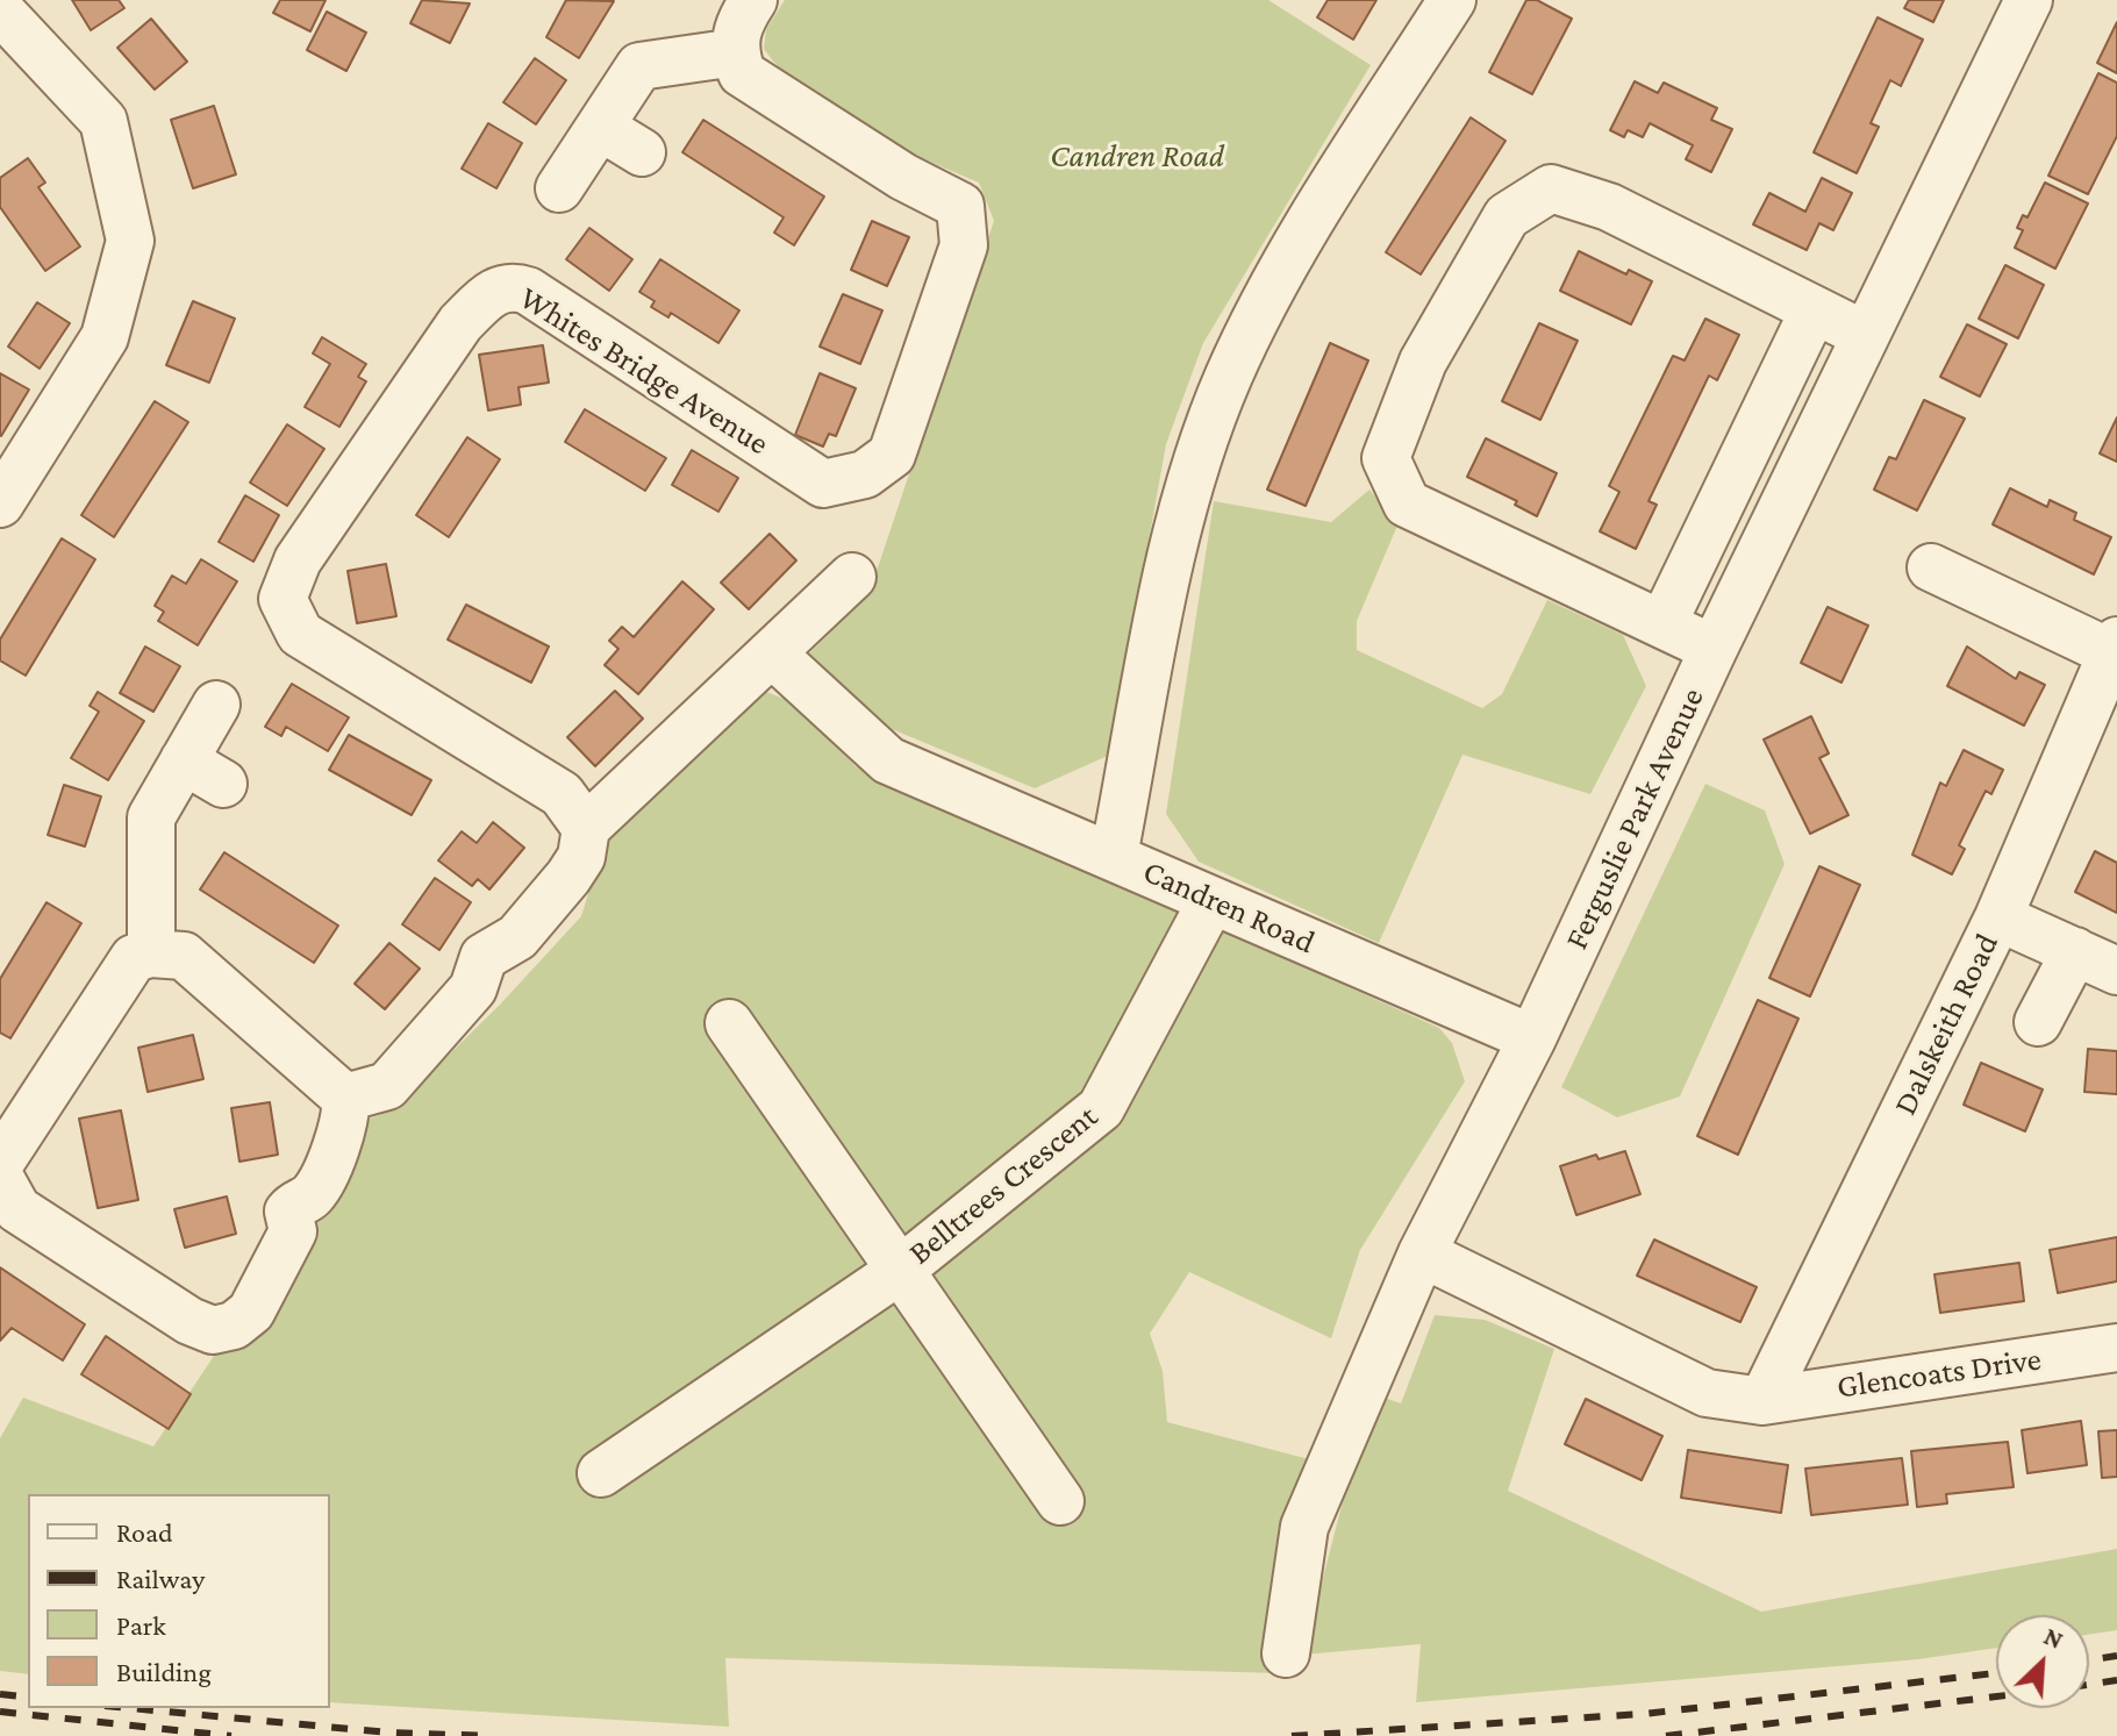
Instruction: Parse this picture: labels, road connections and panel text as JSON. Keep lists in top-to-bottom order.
{
  "streets": {
    "street": [
      "Whites Bridge Avenue",
      "Ferguslie Park Avenue",
      "Candren Road",
      "Dalskeith Road",
      "Belltrees Crescent",
      "Glencoats Drive"
    ]
  },
  "crossings": [
    ["Ferguslie Park Avenue", "Candren Road"],
    ["Ferguslie Park Avenue", "Glencoats Drive"],
    ["Candren Road", "Belltrees Crescent"],
    ["Dalskeith Road", "Glencoats Drive"]
  ],
  "parks": ["Candren Road"],
  "legend": [
    "Road",
    "Railway",
    "Park",
    "Building"
  ],
  "north": "top right"
}
